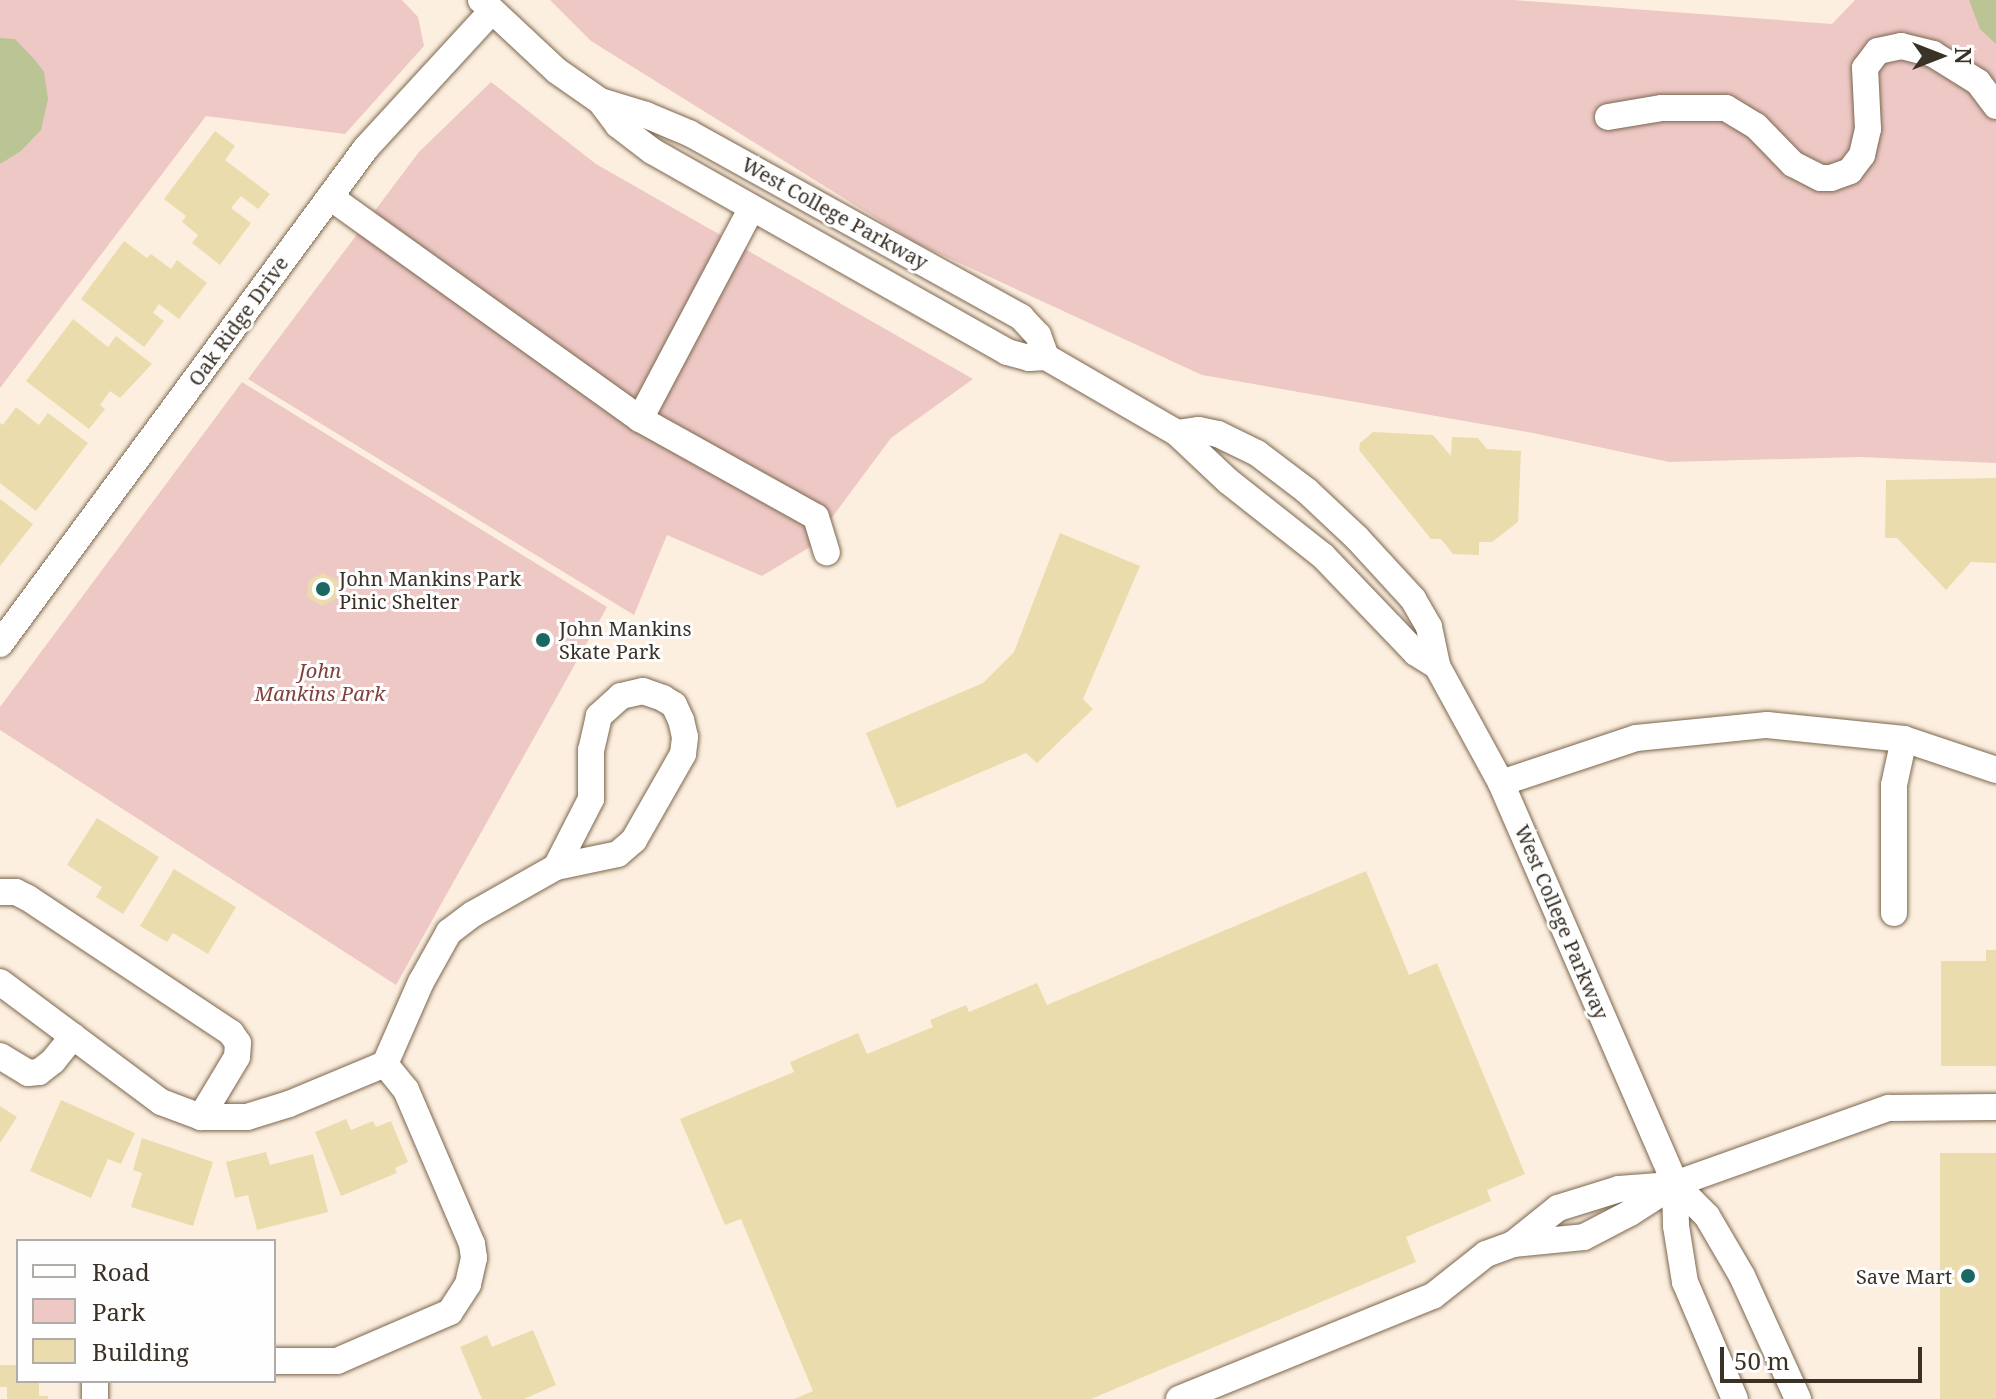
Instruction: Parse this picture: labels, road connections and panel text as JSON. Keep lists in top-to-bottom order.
{
  "streets": {
    "street": ["West College Parkway", "Oak Ridge Drive"]
  },
  "crossings": [
    ["West College Parkway", "Oak Ridge Drive"]
  ],
  "parks": ["John Mankins Park"],
  "places": ["John Mankins Park Pinic Shelter", "John Mankins Skate Park", "Save Mart"],
  "legend": ["Road", "Park", "Building"],
  "scale_bar": "50 m",
  "north": "right"
}
